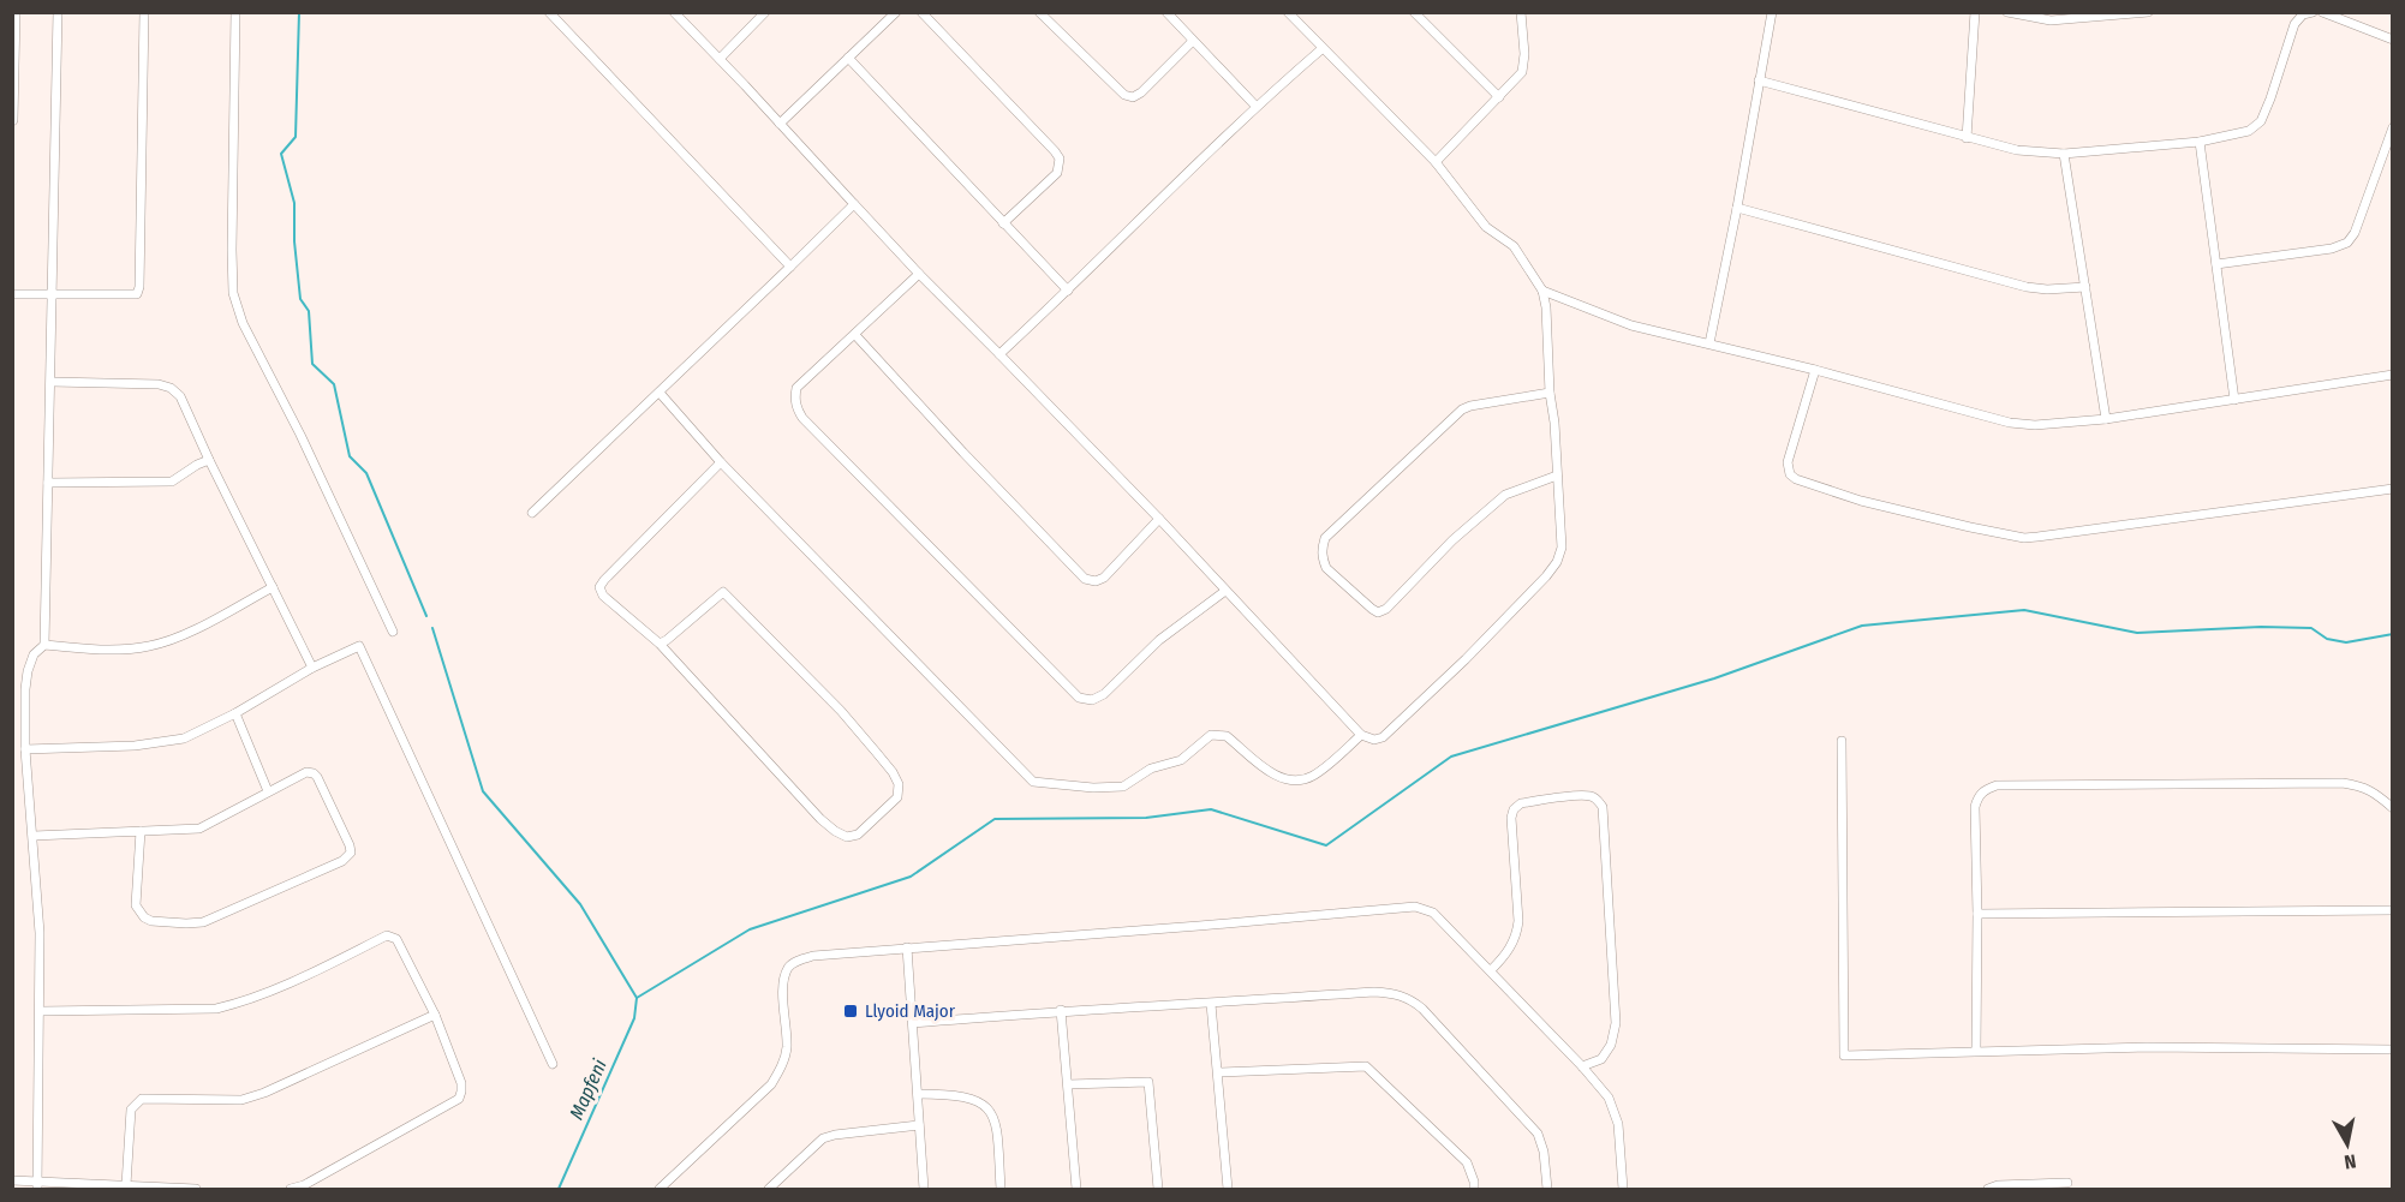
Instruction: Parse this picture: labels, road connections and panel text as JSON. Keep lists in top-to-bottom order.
{
  "water": ["Mapfeni"],
  "places": {
    "transit": ["Llyoid Major"]
  },
  "north": "bottom"
}
